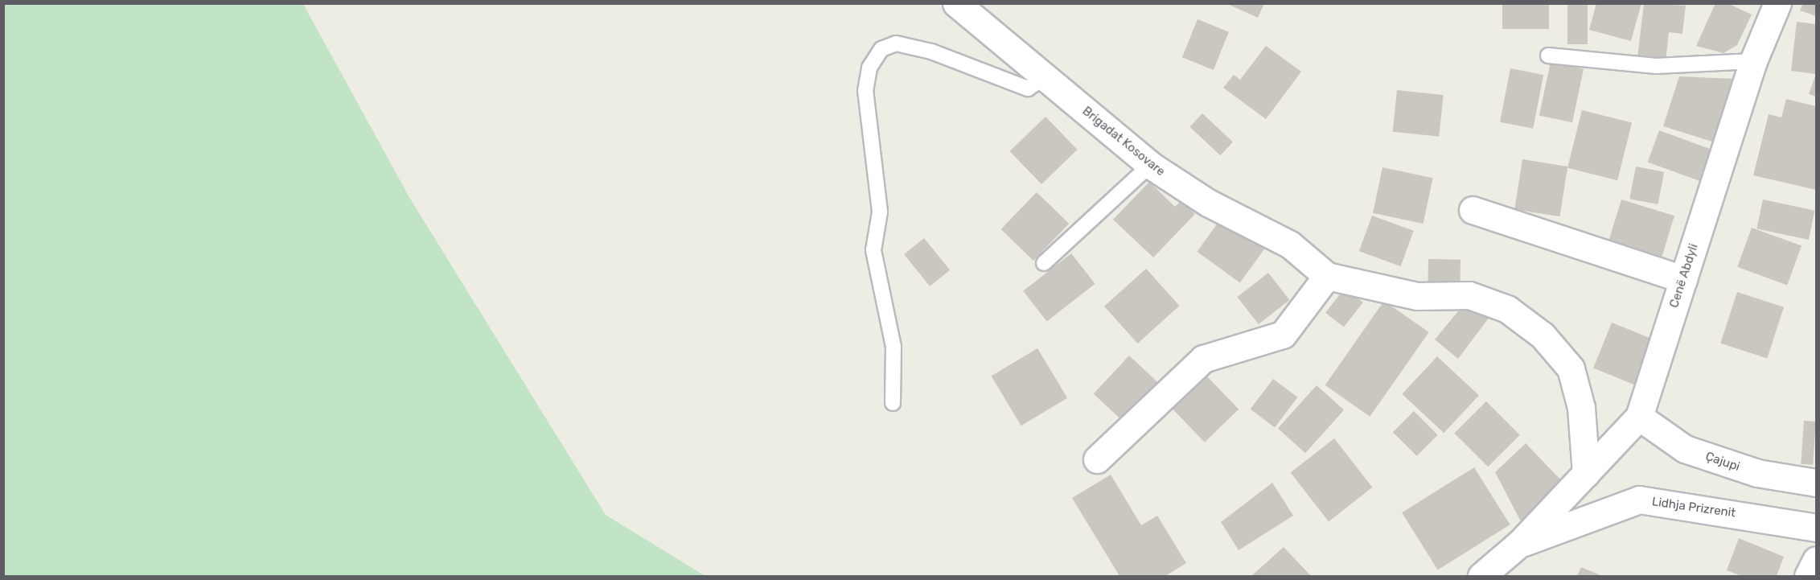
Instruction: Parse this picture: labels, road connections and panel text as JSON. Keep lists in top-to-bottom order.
{
  "streets": {
    "street": [
      "Brigadat Kosovare",
      "Cenë Abdyli",
      "Çajupi",
      "Lidhja Prizrenit"
    ]
  },
  "crossings": [
    ["Brigadat Kosovare", "Cenë Abdyli"],
    ["Brigadat Kosovare", "Lidhja Prizrenit"],
    ["Cenë Abdyli", "Çajupi"],
    ["Cenë Abdyli", "Lidhja Prizrenit"]
  ]
}
